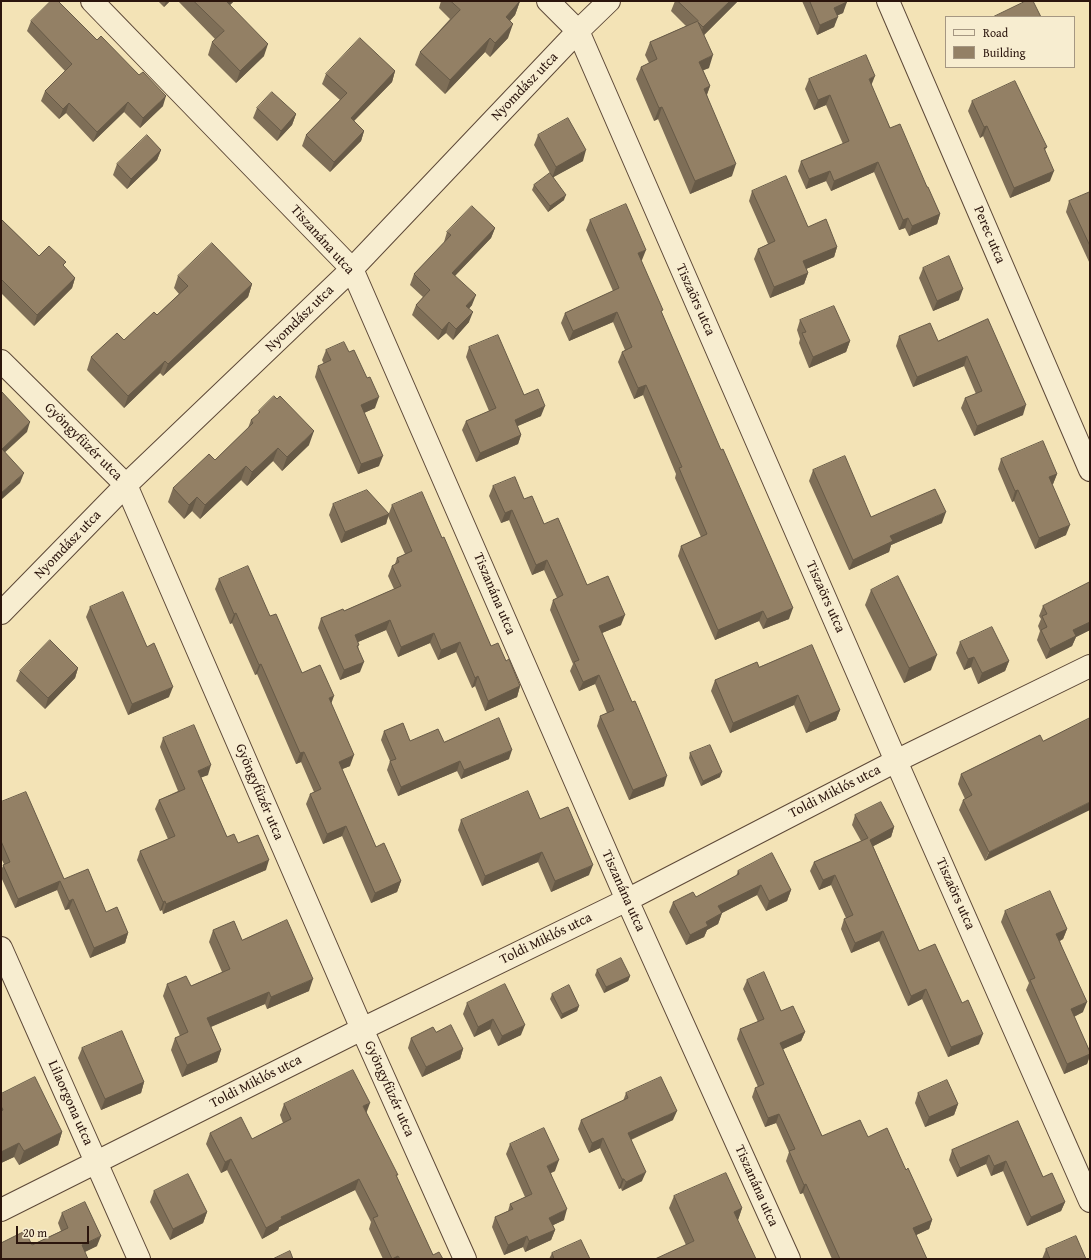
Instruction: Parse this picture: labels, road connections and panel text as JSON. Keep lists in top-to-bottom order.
{
  "streets": {
    "street": [
      "Nyomdász utca",
      "Perec utca",
      "Tiszanána utca",
      "Tiszaörs utca",
      "Gyöngyfüzér utca",
      "Toldi Miklós utca",
      "Lilaorgona utca"
    ]
  },
  "crossings": [
    ["Nyomdász utca", "Tiszanána utca"],
    ["Nyomdász utca", "Tiszaörs utca"],
    ["Nyomdász utca", "Gyöngyfüzér utca"],
    ["Tiszanána utca", "Toldi Miklós utca"],
    ["Tiszaörs utca", "Toldi Miklós utca"],
    ["Gyöngyfüzér utca", "Toldi Miklós utca"],
    ["Toldi Miklós utca", "Lilaorgona utca"]
  ],
  "legend": ["Road", "Building"],
  "scale_bar": "20 m"
}
